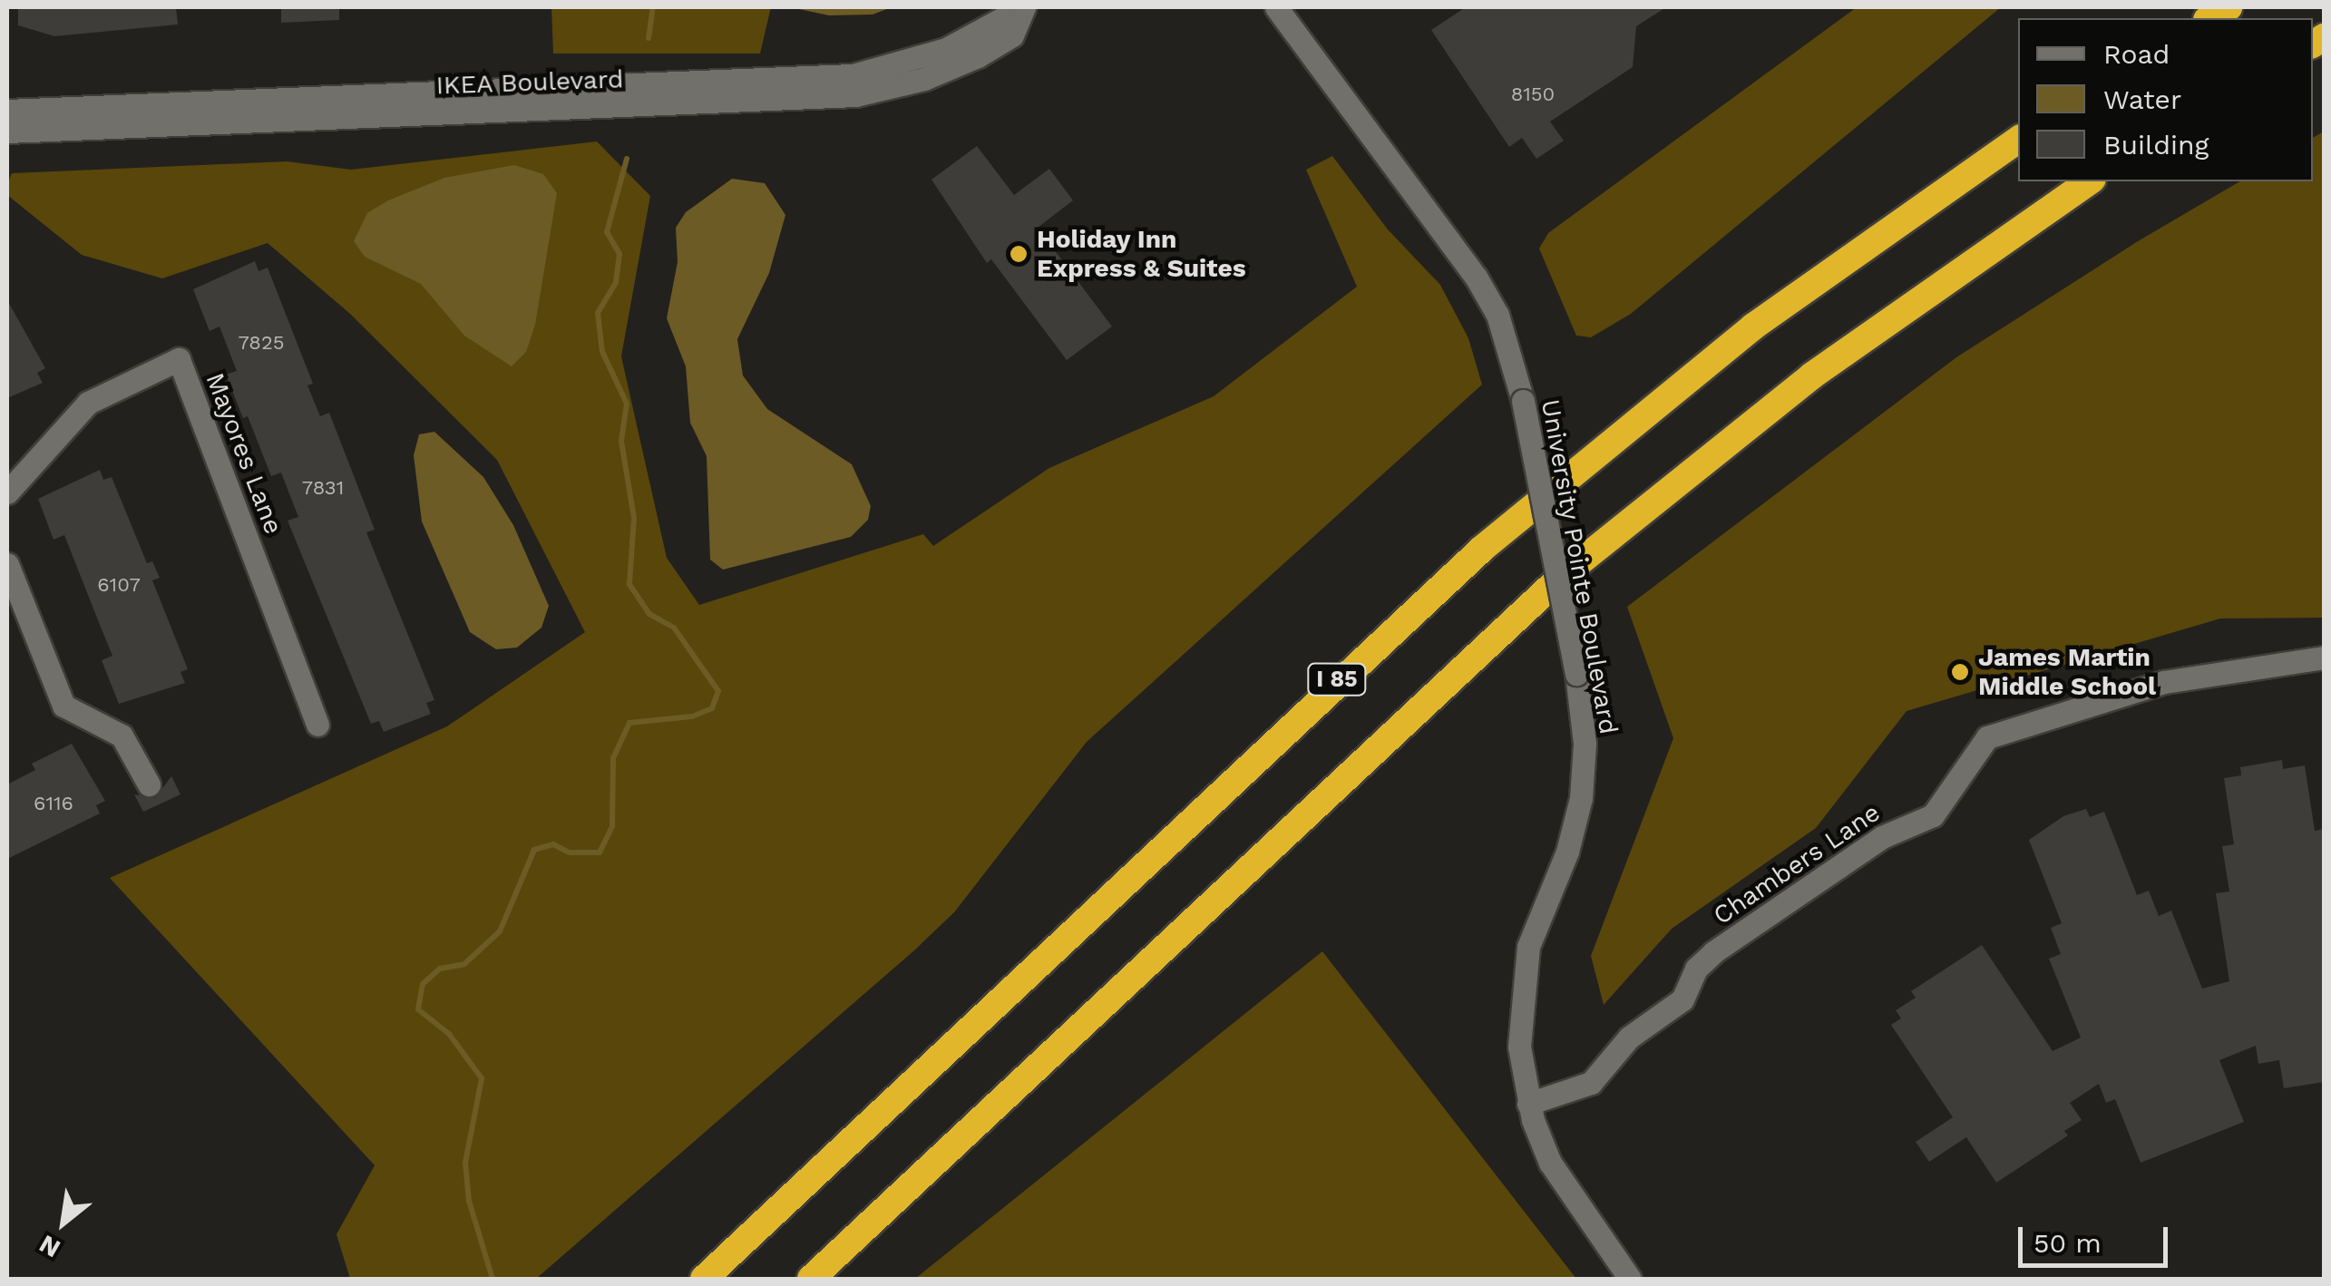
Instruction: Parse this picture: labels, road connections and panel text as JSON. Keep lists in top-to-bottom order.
{
  "streets": {
    "highway": ["I 85"],
    "street": [
      "IKEA Boulevard",
      "Mayores Lane",
      "University Pointe Boulevard",
      "Chambers Lane"
    ]
  },
  "crossings": [
    ["University Pointe Boulevard", "Chambers Lane"]
  ],
  "places": ["Holiday Inn Express & Suites", "James Martin Middle School"],
  "house_numbers": [
    "8150",
    "7825",
    "7831",
    "6107",
    "6116"
  ],
  "legend": ["Road", "Water", "Building"],
  "scale_bar": "50 m",
  "north": "bottom left"
}
